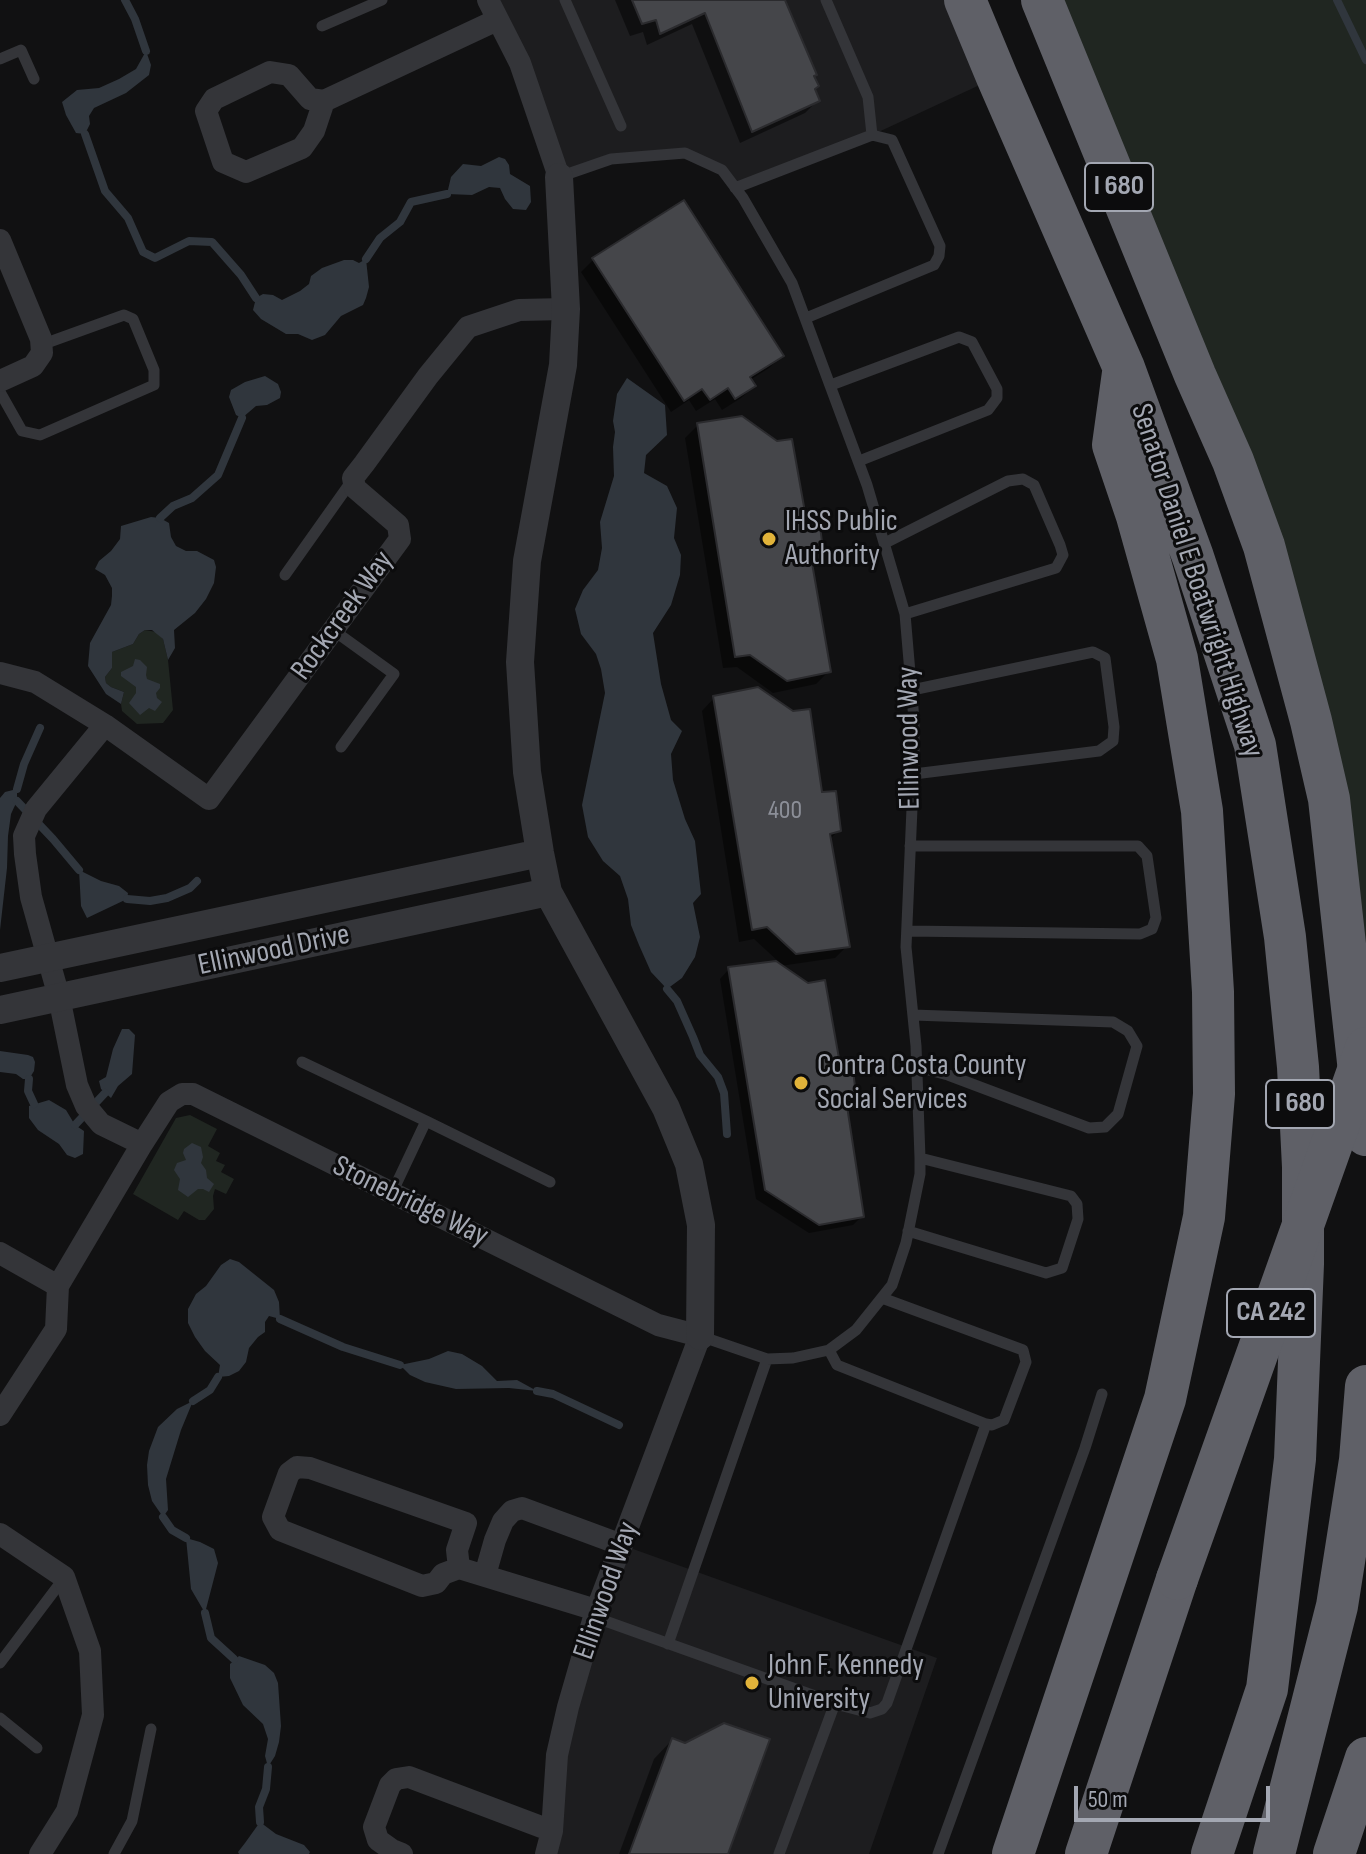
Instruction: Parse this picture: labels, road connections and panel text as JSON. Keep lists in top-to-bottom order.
{
  "streets": {
    "highway": ["I 680", "Senator Daniel E Boatwright Highway", "CA 242"],
    "street": [
      "Rockcreek Way",
      "Ellinwood Way",
      "Ellinwood Drive",
      "Stonebridge Way"
    ]
  },
  "crossings": [
    ["Ellinwood Way", "Ellinwood Drive"],
    ["Ellinwood Way", "Stonebridge Way"]
  ],
  "places": ["IHSS Public Authority", "Contra Costa County Social Services", "John F. Kennedy University"],
  "house_numbers": ["400"],
  "scale_bar": "50 m"
}
